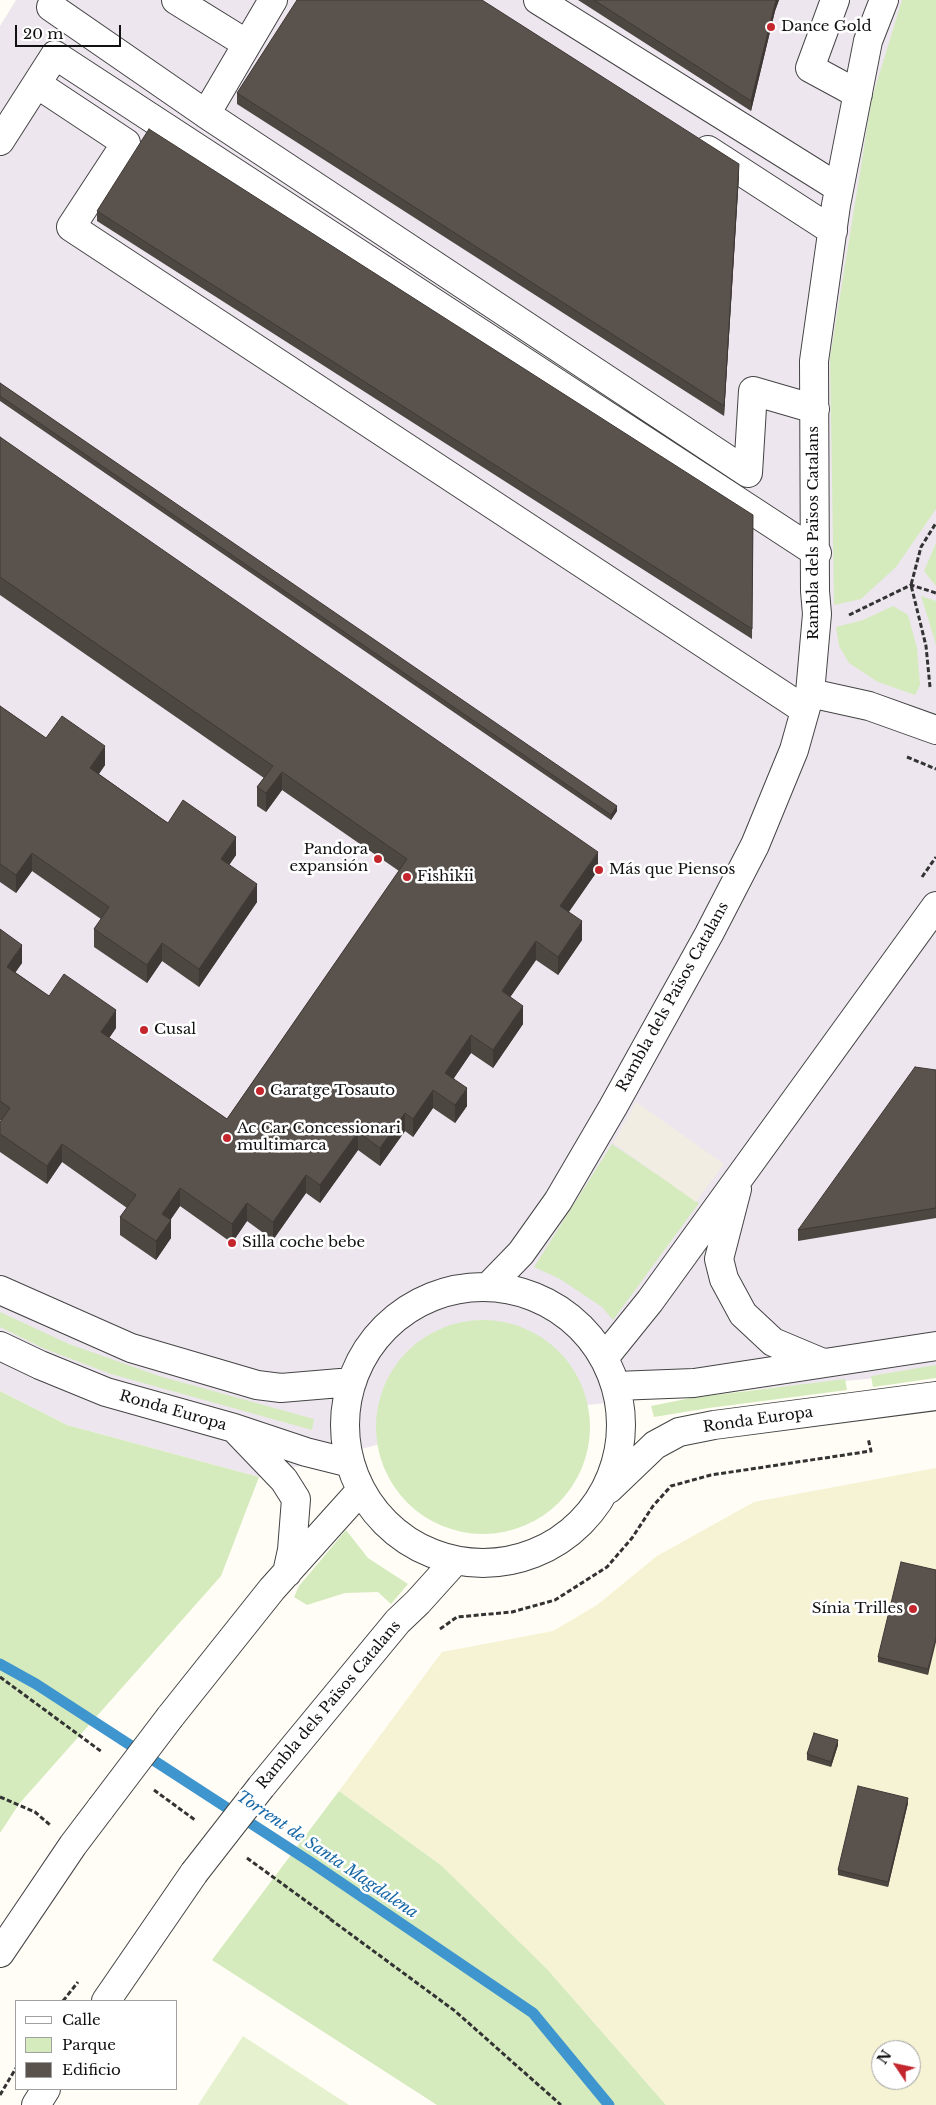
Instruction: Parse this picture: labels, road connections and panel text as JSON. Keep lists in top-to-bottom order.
{
  "streets": {
    "street": ["Rambla dels Països Catalans", "Ronda Europa"]
  },
  "crossings": [
    ["Rambla dels Països Catalans", "Ronda Europa"]
  ],
  "water": ["Torrent de Santa Magdalena"],
  "places": [
    "Dance Gold",
    "Pandora expansión",
    "Más que Piensos",
    "Fishikii",
    "Cusal",
    "Garatge Tosauto",
    "Ac Car Concessionari multimarca",
    "Silla coche bebe",
    "Sínia Trilles"
  ],
  "legend": ["Calle", "Parque", "Edificio"],
  "scale_bar": "20 m",
  "north": "top left"
}
